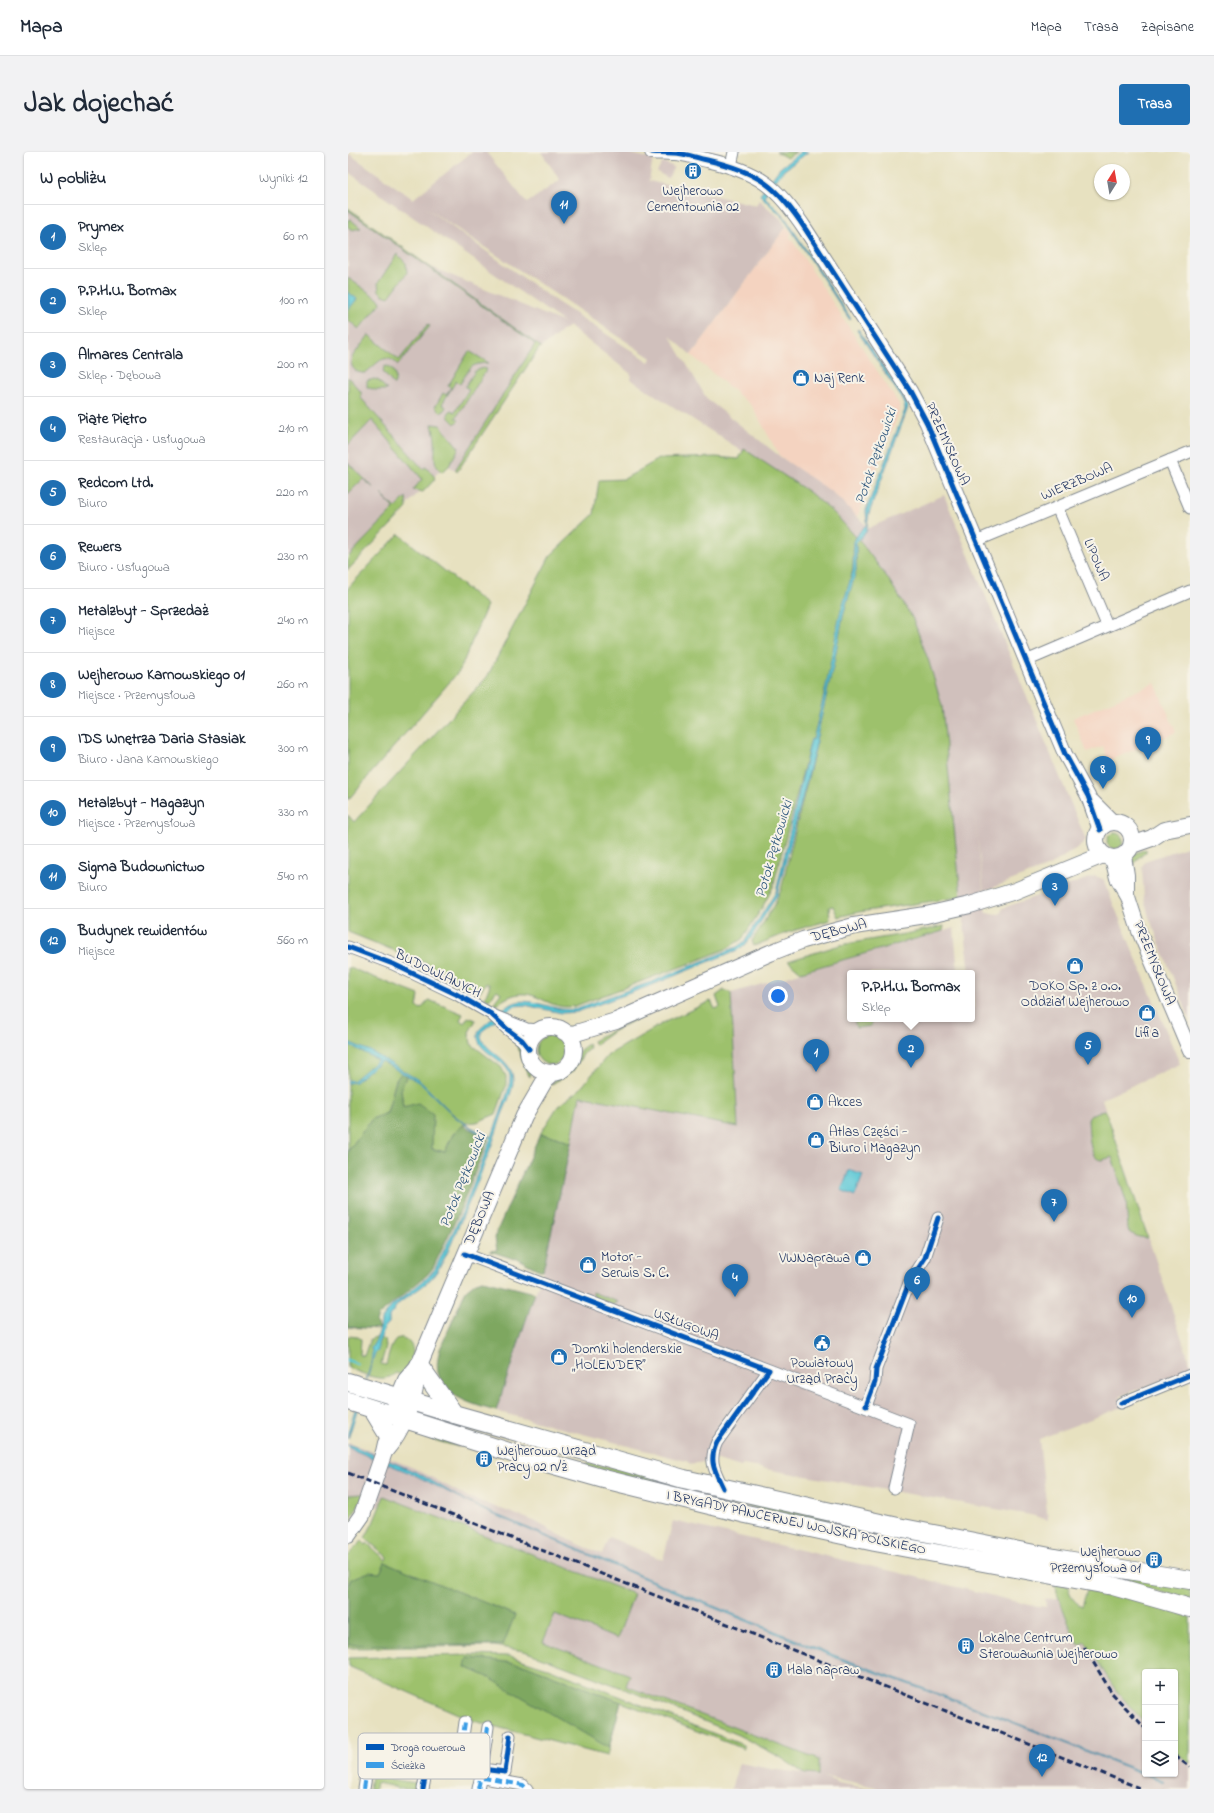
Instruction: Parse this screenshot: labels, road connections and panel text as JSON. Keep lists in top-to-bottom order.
{
  "streets": {
    "main road": ["DĘBOWA", "I BRYGADY PANCERNEJ WOJSKA POLSKIEGO"],
    "street": [
      "PRZEMYSŁOWA",
      "WIERZBOWA",
      "LIPOWA",
      "BUDOWLANYCH",
      "USŁUGOWA"
    ]
  },
  "crossings": [
    ["PRZEMYSŁOWA", "WIERZBOWA"],
    ["PRZEMYSŁOWA", "DĘBOWA"],
    ["WIERZBOWA", "LIPOWA"],
    ["DĘBOWA", "BUDOWLANYCH"],
    ["DĘBOWA", "USŁUGOWA"],
    ["DĘBOWA", "I BRYGADY PANCERNEJ WOJSKA POLSKIEGO"]
  ],
  "water": ["Potok Pętkowicki"],
  "places": {
    "building": [
      "Wejherowo Cementownia 02",
      "Wejherowo Urząd Pracy 02 n/ż",
      "Wejherowo Przemysłowa 01",
      "Lokalne Centrum Sterowawnia Wejherowo",
      "Hala napraw"
    ],
    "shop": [
      "Naj Renk",
      "DOKO Sp. z o.o. Oddział Wejherowo",
      "Lifia",
      "Akces",
      "Atlas Części - Biuro i Magazyn",
      "VWNaprawa",
      "Motor - Serwis S. C.",
      "Domki holenderskie „HOLENDER”"
    ],
    "public building": ["Powiatowy Urząd Pracy"]
  },
  "legend": ["Droga rowerowa", "Ścieżka"],
  "north": "top",
  "page": {
    "header": "Mapa",
    "nav": ["Mapa", "Trasa", "Zapisane"],
    "title": "Jak dojechać",
    "buttons": "Trasa",
    "heading": ["W pobliżu", "Wyniki: 12"],
    "pins": [
      "11",
      "9",
      "8",
      "3",
      "5",
      "2",
      "1",
      "7",
      "4",
      "6",
      "10",
      "12"
    ],
    "list": [
      {
        "mark": "1",
        "name": "Prymex",
        "note": "Sklep",
        "value": "60 m"
      },
      {
        "mark": "2",
        "name": "P.P.H.U. Bormax",
        "note": "Sklep",
        "value": "100 m"
      },
      {
        "mark": "3",
        "name": "Almares Centrala",
        "note": "Sklep · Dębowa",
        "value": "200 m"
      },
      {
        "mark": "4",
        "name": "Piąte Piętro",
        "note": "Restauracja · Usługowa",
        "value": "210 m"
      },
      {
        "mark": "5",
        "name": "Redcom Ltd.",
        "note": "Biuro",
        "value": "220 m"
      },
      {
        "mark": "6",
        "name": "Rewers",
        "note": "Biuro · Usługowa",
        "value": "230 m"
      },
      {
        "mark": "7",
        "name": "Metalzbyt - Sprzedaż",
        "note": "Miejsce",
        "value": "240 m"
      },
      {
        "mark": "8",
        "name": "Wejherowo Karnowskiego 01",
        "note": "Miejsce · Przemysłowa",
        "value": "260 m"
      },
      {
        "mark": "9",
        "name": "IDS Wnętrza Daria Stasiak",
        "note": "Biuro · Jana Karnowskiego",
        "value": "300 m"
      },
      {
        "mark": "10",
        "name": "Metalzbyt - Magazyn",
        "note": "Miejsce · Przemysłowa",
        "value": "330 m"
      },
      {
        "mark": "11",
        "name": "Sigma Budownictwo",
        "note": "Biuro",
        "value": "540 m"
      },
      {
        "mark": "12",
        "name": "Budynek rewidentów",
        "note": "Miejsce",
        "value": "560 m"
      }
    ],
    "popup": ["P.P.H.U. Bormax", "Sklep"],
    "map_buttons": ["+", "−"]
  }
}
